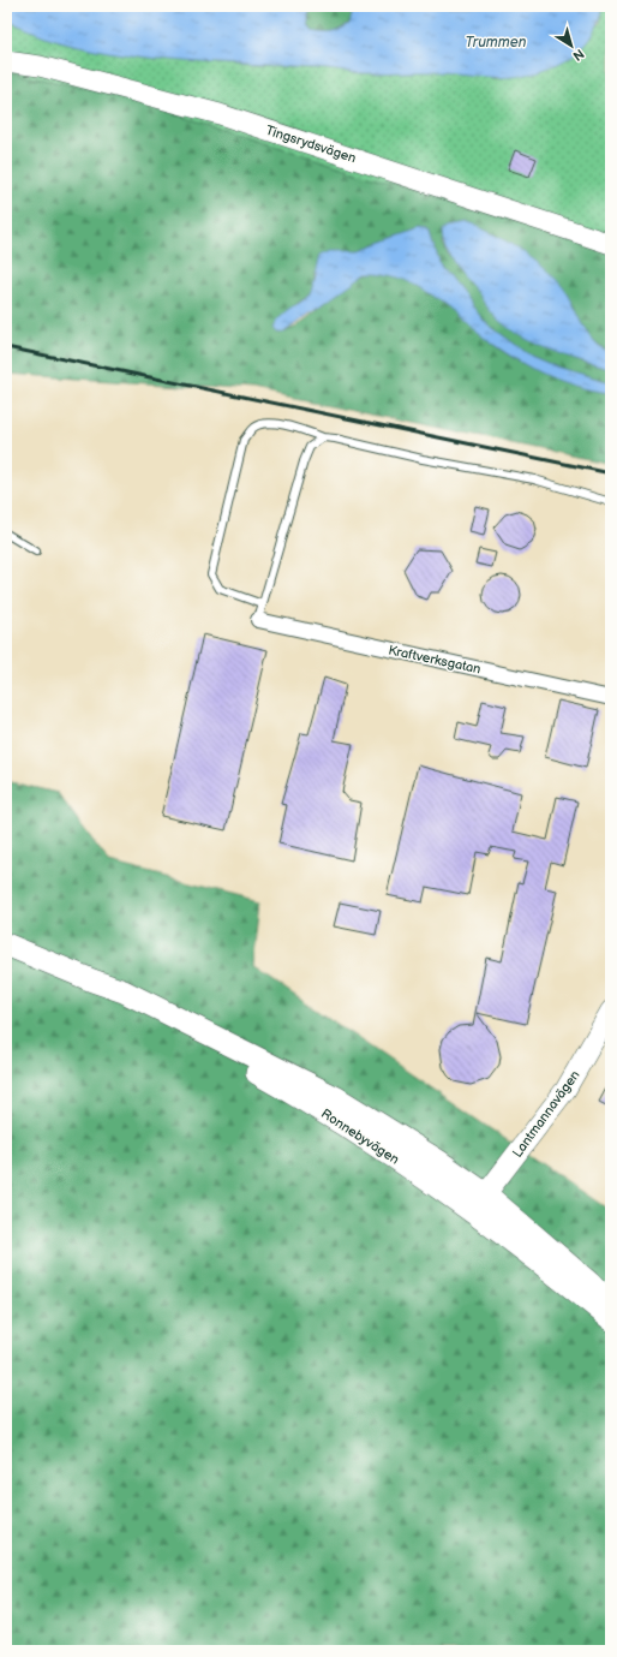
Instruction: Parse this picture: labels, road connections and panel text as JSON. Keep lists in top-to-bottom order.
{
  "streets": {
    "main road": ["Ronnebyvägen"],
    "street": ["Tingsrydsvägen", "Kraftverksgatan", "Lantmannavägen"]
  },
  "crossings": [
    ["Lantmannavägen", "Ronnebyvägen"]
  ],
  "water": ["Trummen"],
  "north": "bottom right"
}
